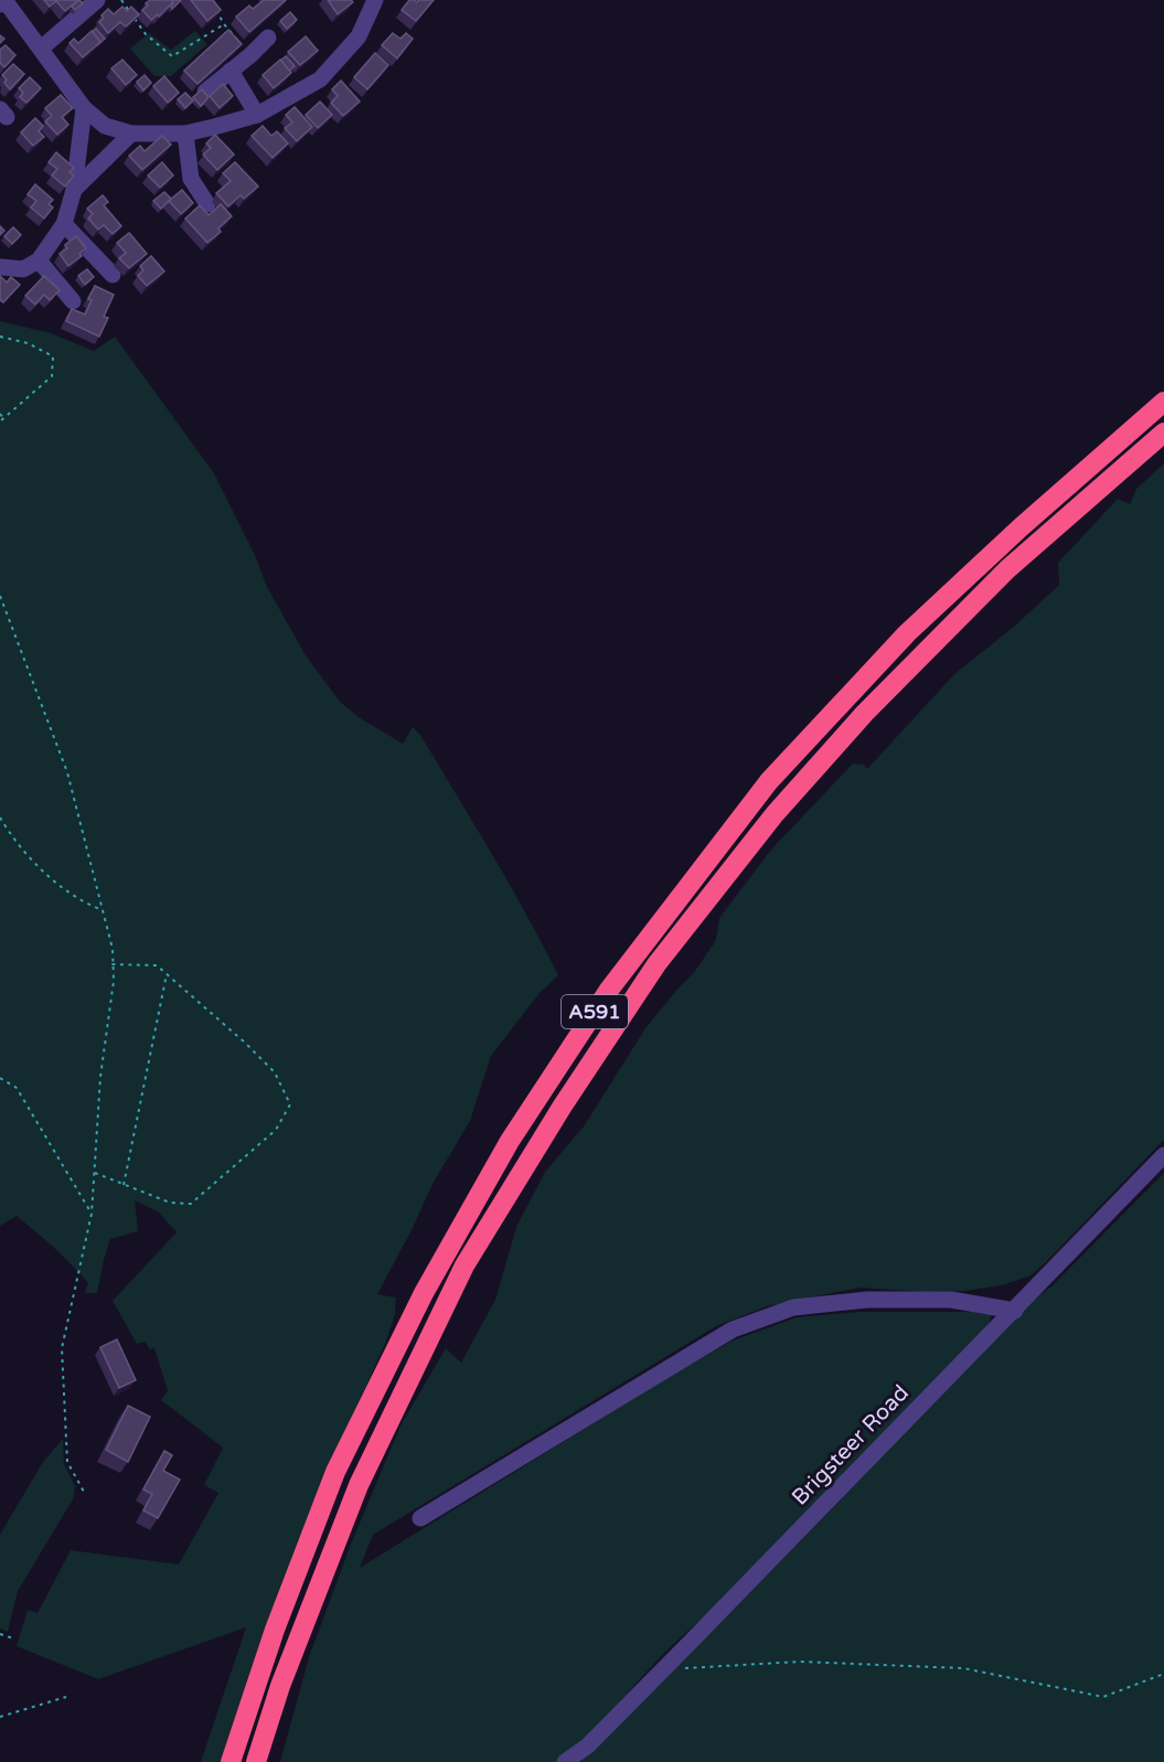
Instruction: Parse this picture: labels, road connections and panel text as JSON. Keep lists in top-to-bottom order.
{
  "streets": {
    "highway": ["A591"],
    "street": ["Brigsteer Road"]
  }
}
